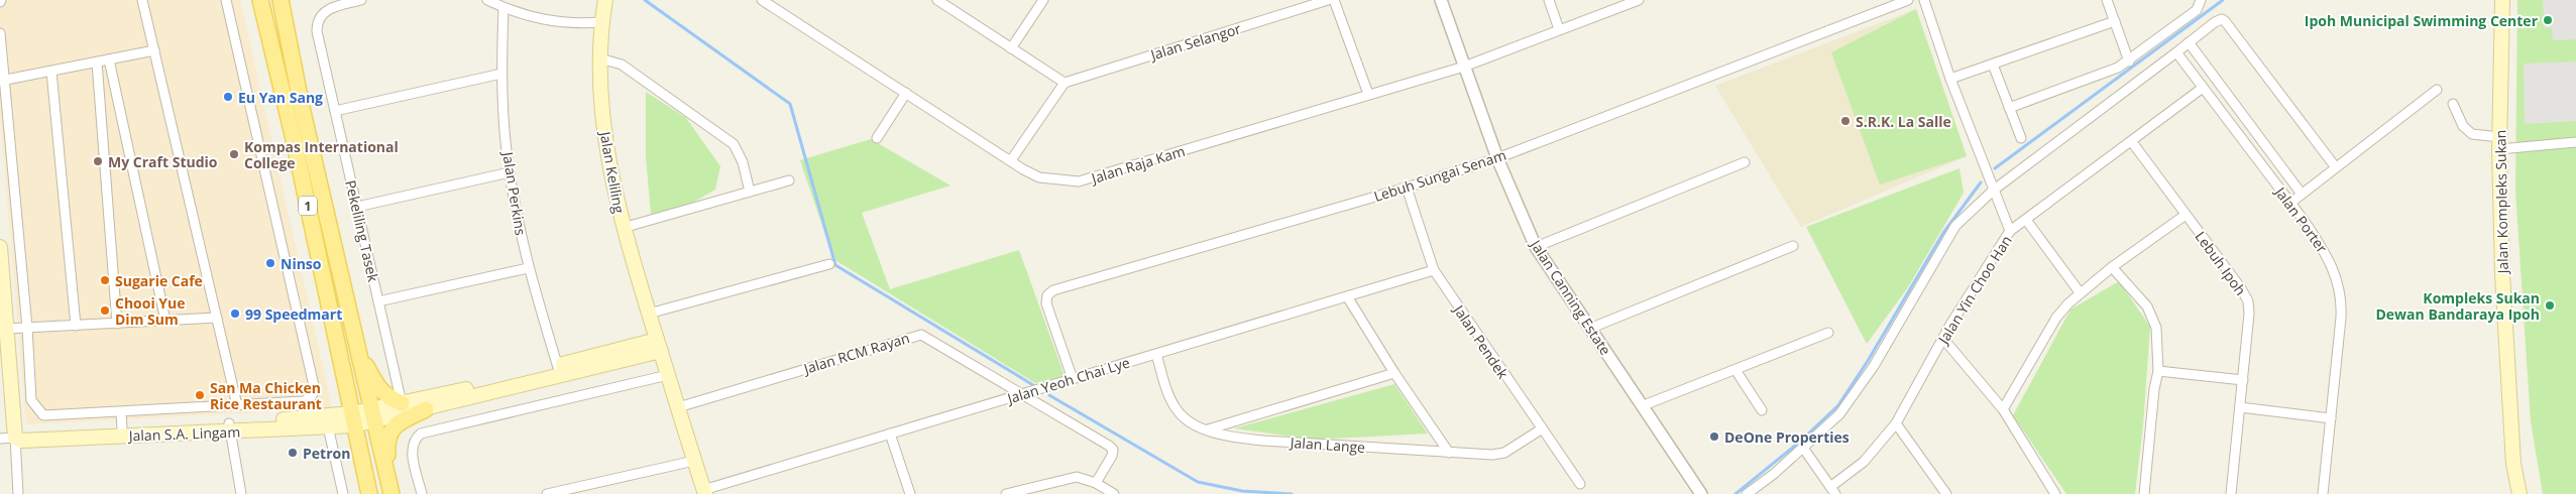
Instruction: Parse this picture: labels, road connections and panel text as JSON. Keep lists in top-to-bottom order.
{
  "streets": {
    "main road": [
      "Jalan Keliling",
      "Jalan Kompleks Sukan",
      "1",
      "Jalan S.A. Lingam"
    ],
    "street": [
      "Jalan Selangor",
      "Jalan Raja Kam",
      "Lebuh Sungai Senam",
      "Jalan Perkins",
      "Jalan Porter",
      "Pekeliling Tasek",
      "Lebuh Ipoh",
      "Jalan Yin Choo Han",
      "Jalan Canning Estate",
      "Jalan Pendek",
      "Jalan RCM Rayan",
      "Jalan Yeoh Chai Lye",
      "Jalan Lange"
    ]
  },
  "crossings": [
    ["Jalan Raja Kam", "Jalan Canning Estate"],
    ["Jalan Keliling", "Jalan RCM Rayan"],
    ["Jalan Keliling", "Jalan Yeoh Chai Lye"],
    ["Lebuh Sungai Senam", "Jalan Canning Estate"],
    ["Lebuh Sungai Senam", "Jalan Pendek"],
    ["Lebuh Sungai Senam", "Jalan Yeoh Chai Lye"],
    ["1", "Jalan S.A. Lingam"],
    ["Jalan Porter", "Jalan Yin Choo Han"],
    ["Lebuh Ipoh", "Jalan Yin Choo Han"],
    ["Jalan Pendek", "Jalan Yeoh Chai Lye"],
    ["Jalan Pendek", "Jalan Lange"],
    ["Jalan RCM Rayan", "Jalan Yeoh Chai Lye"],
    ["Jalan Yeoh Chai Lye", "Jalan Lange"]
  ],
  "places": [
    "Ipoh Municipal Swimming Center",
    "Eu Yan Sang",
    "S.R.K. La Salle",
    "Kompas International College",
    "My Craft Studio",
    "Ninso",
    "Sugarie Cafe",
    "Kompleks Sukan Dewan Bandaraya Ipoh",
    "Chooi Yue Dim Sum",
    "99 Speedmart",
    "San Ma Chicken Rice Restaurant",
    "DeOne Properties",
    "Petron"
  ]
}
